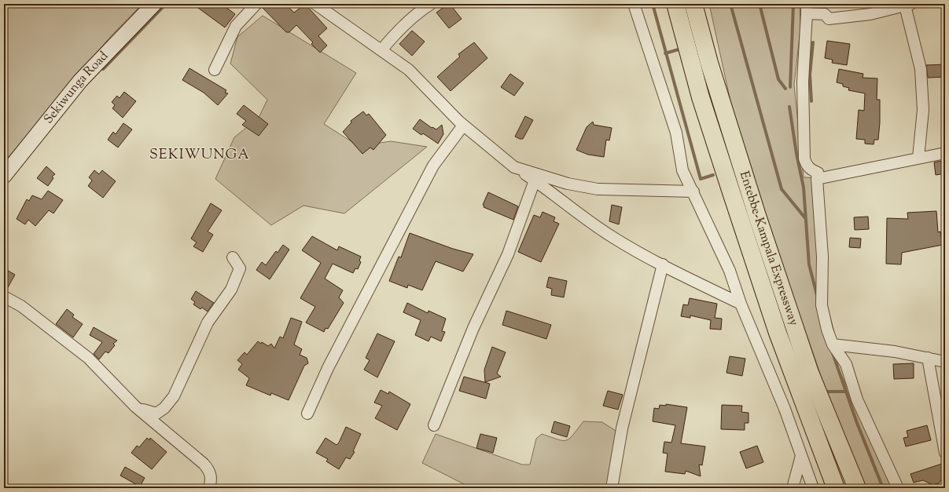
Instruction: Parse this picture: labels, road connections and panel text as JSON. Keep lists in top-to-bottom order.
{
  "streets": {
    "highway": ["Entebbe-Kampala Expressway"],
    "main road": ["Sekiwunga Road"]
  },
  "districts": ["SEKIWUNGA"]
}
